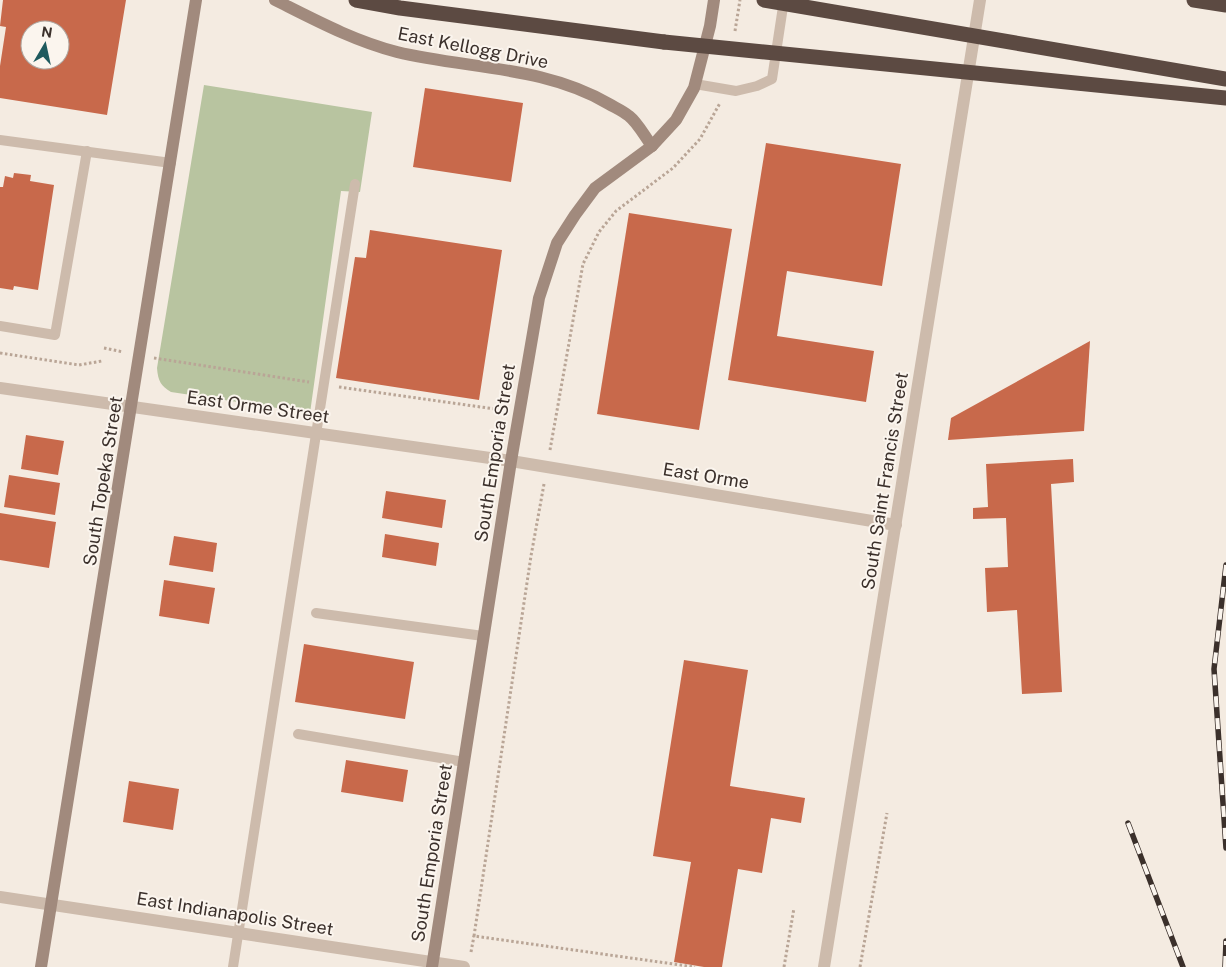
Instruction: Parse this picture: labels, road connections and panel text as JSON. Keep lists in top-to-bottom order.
{
  "streets": {
    "street": [
      "East Kellogg Drive",
      "East Orme Street",
      "South Emporia Street",
      "East Orme",
      "South Topeka Street",
      "South Saint Francis Street",
      "East Indianapolis Street"
    ]
  },
  "crossings": [
    ["East Kellogg Drive", "South Emporia Street"],
    ["East Orme Street", "South Emporia Street"],
    ["East Orme Street", "East Orme"],
    ["East Orme Street", "South Topeka Street"],
    ["South Emporia Street", "East Orme"],
    ["South Emporia Street", "East Indianapolis Street"],
    ["East Orme", "South Saint Francis Street"],
    ["South Topeka Street", "East Indianapolis Street"]
  ],
  "north": "top"
}
